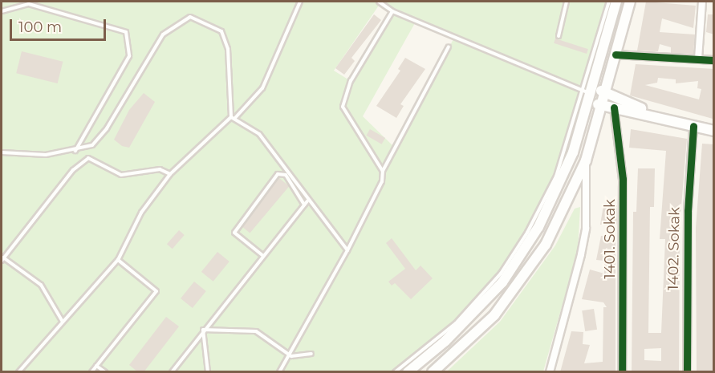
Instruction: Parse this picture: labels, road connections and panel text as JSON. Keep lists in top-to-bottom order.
{
  "streets": {
    "street": ["1401. Sokak", "1402. Sokak"]
  },
  "scale_bar": "100 m"
}
